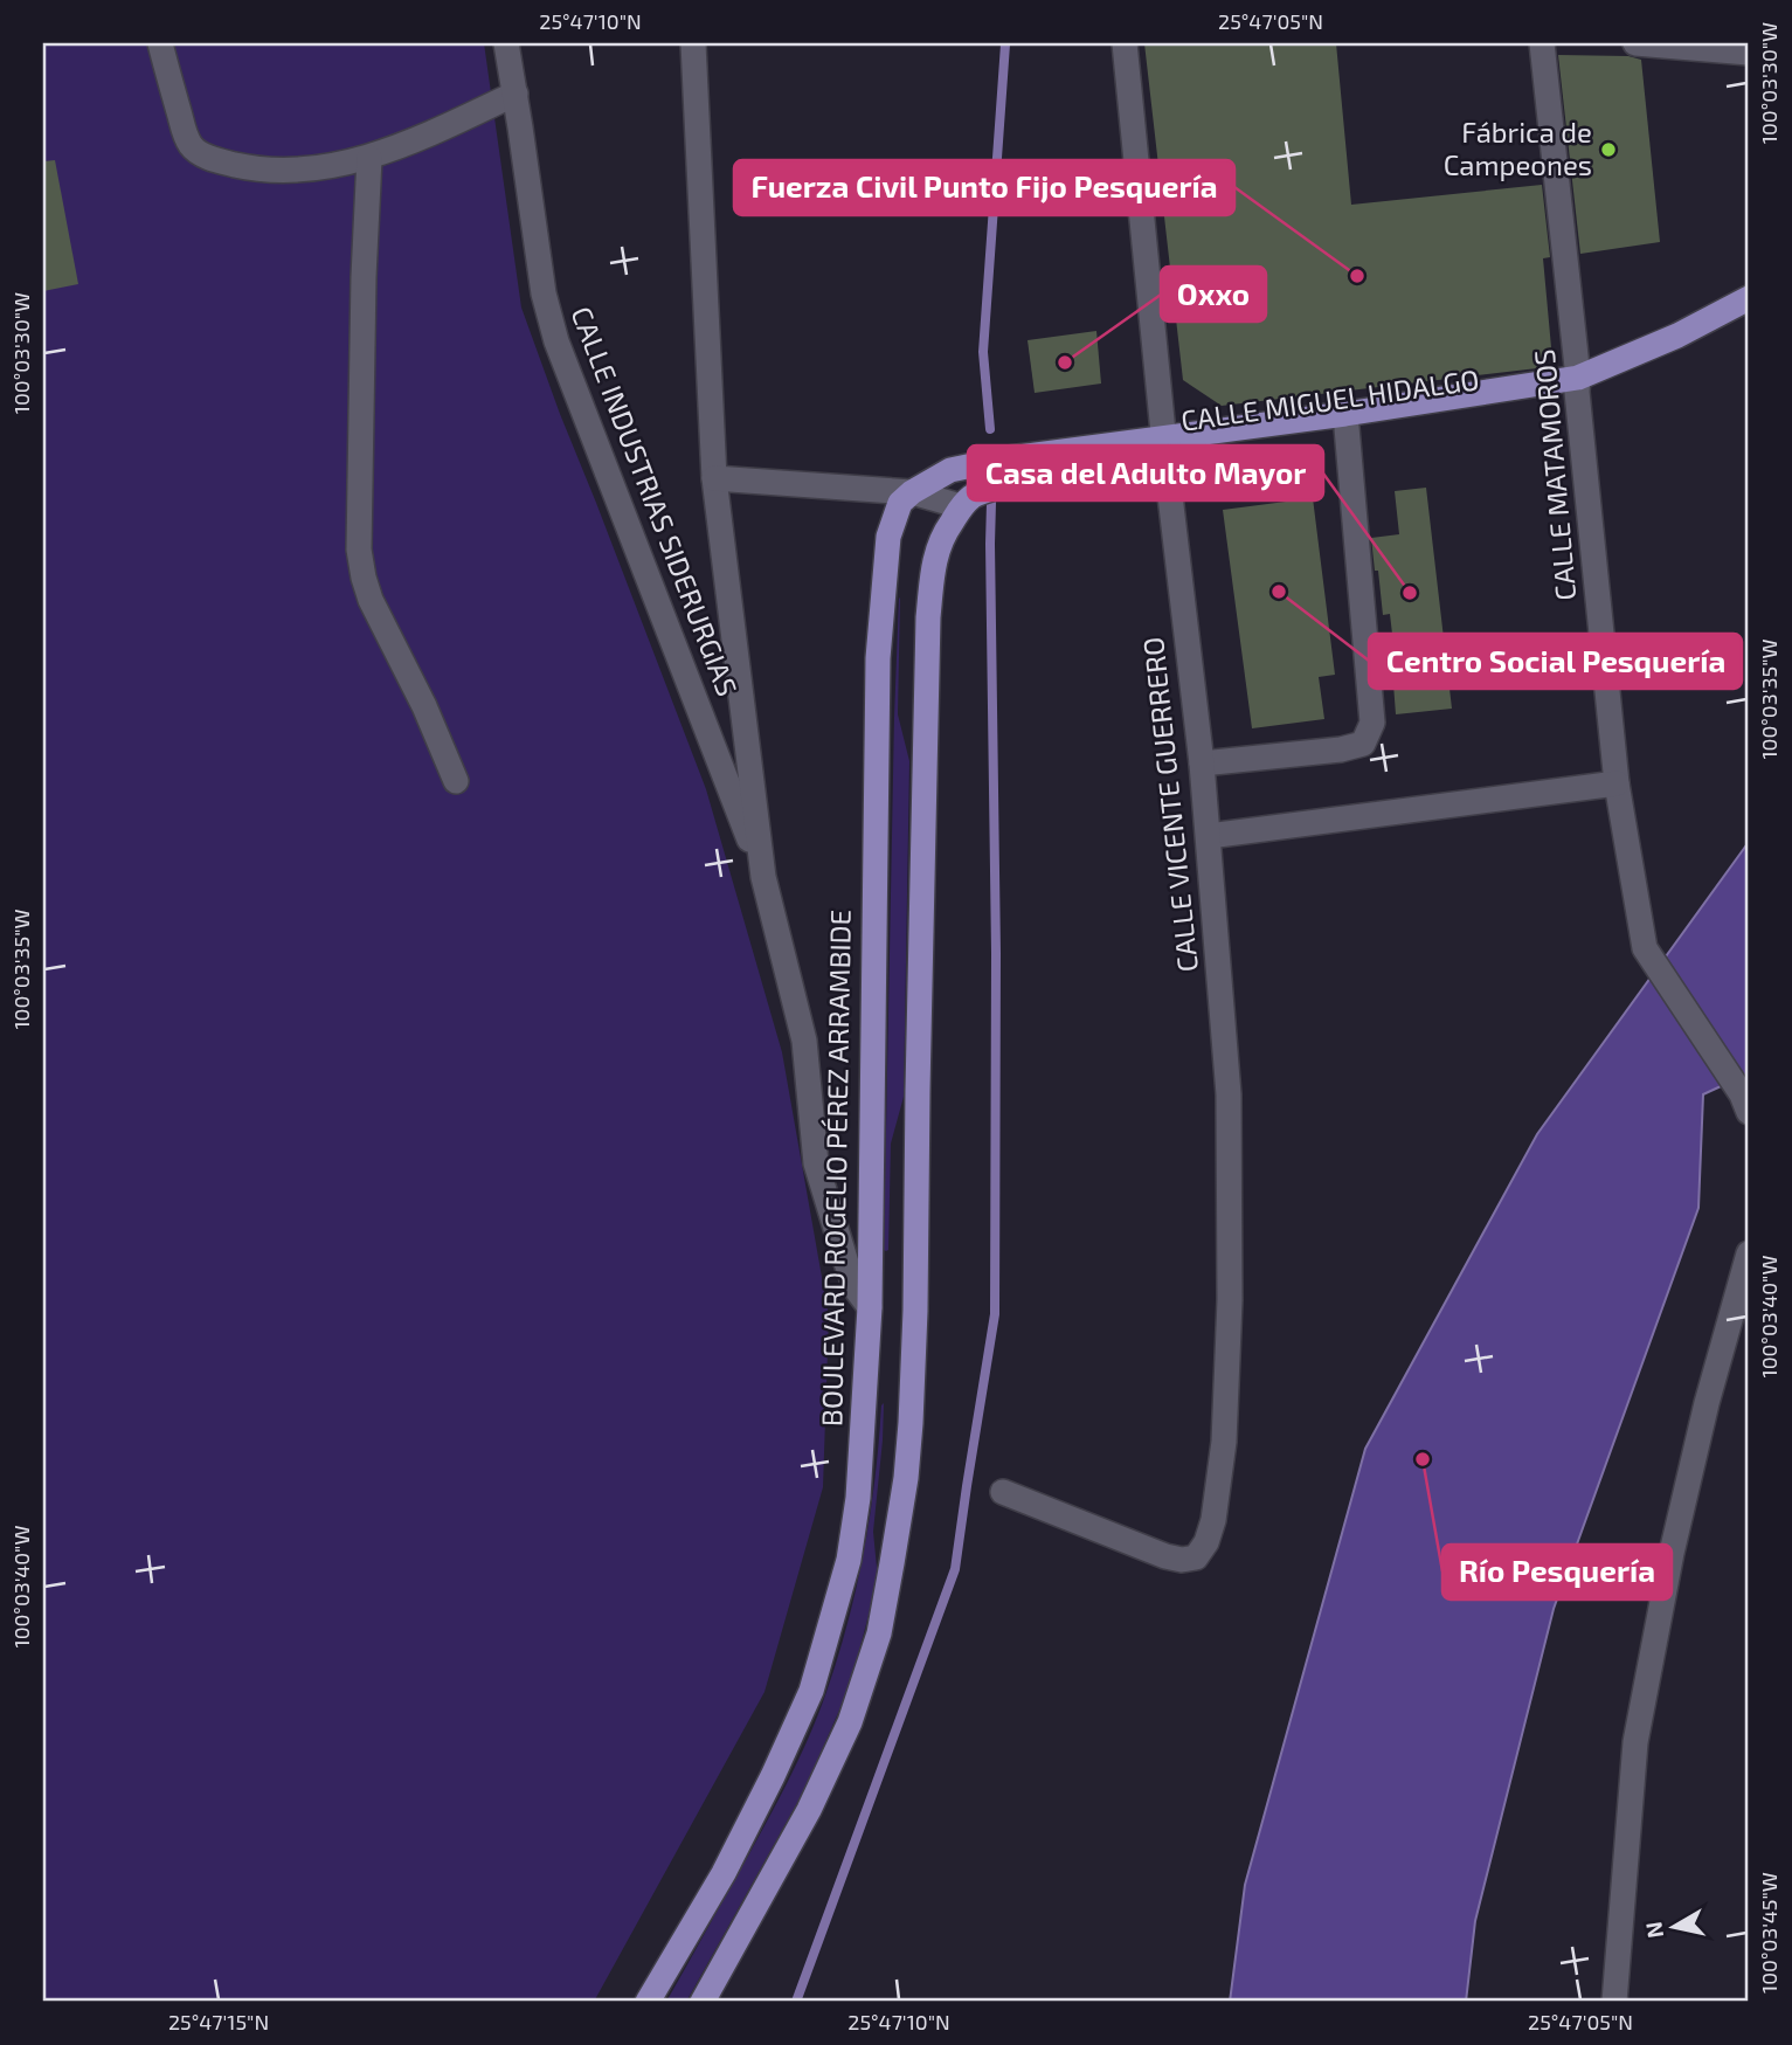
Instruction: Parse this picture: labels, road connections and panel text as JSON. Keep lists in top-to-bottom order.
{
  "streets": {
    "main road": ["CALLE MIGUEL HIDALGO", "BOULEVARD ROGELIO PÉREZ ARRAMBIDE"],
    "street": ["CALLE MATAMOROS", "CALLE INDUSTRIAS SIDERURGIAS", "CALLE VICENTE GUERRERO"]
  },
  "crossings": [
    ["CALLE MIGUEL HIDALGO", "CALLE VICENTE GUERRERO"]
  ],
  "places": [
    "Fábrica de Campeones",
    "Fuerza Civil Punto Fijo Pesquería",
    "Oxxo",
    "Centro Social Pesquería",
    "Casa del Adulto Mayor",
    "Río Pesquería"
  ],
  "north": "left",
  "coordinates": [
    "25°47'10\"N",
    "25°47'05\"N",
    "100°03'30\"W",
    "100°03'35\"W",
    "100°03'40\"W",
    "100°03'45\"W",
    "25°47'15\"N"
  ]
}
